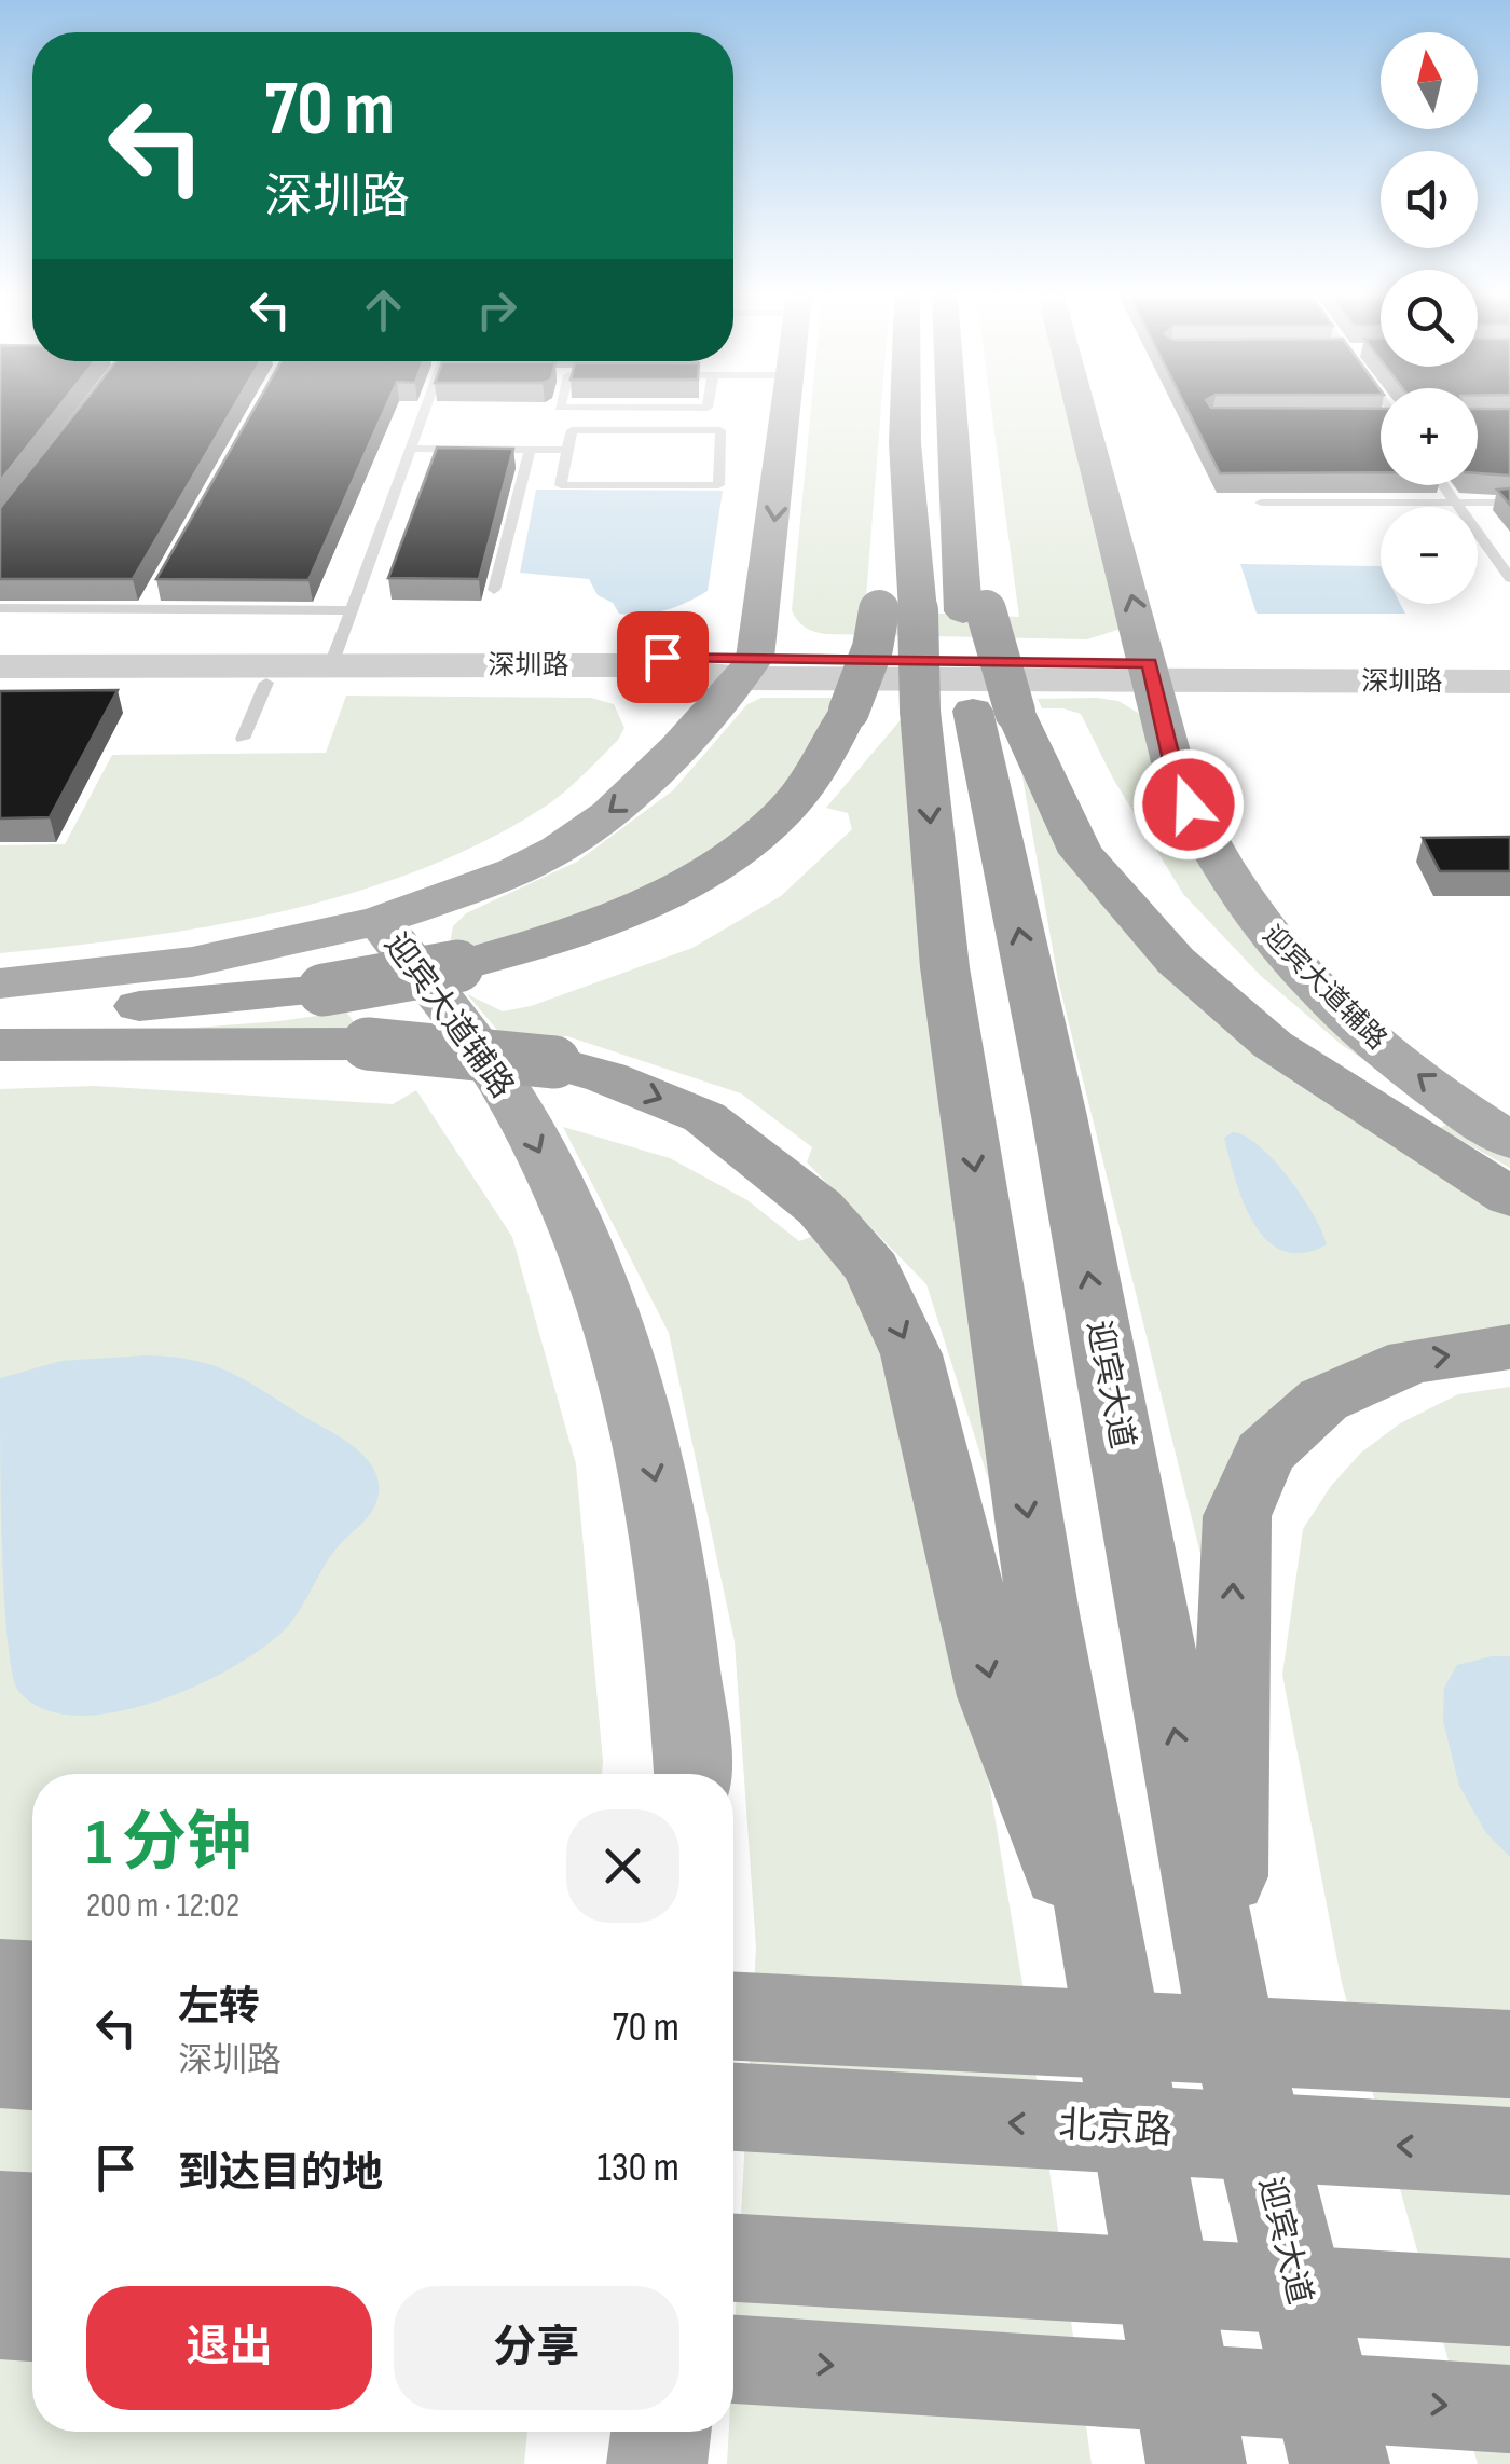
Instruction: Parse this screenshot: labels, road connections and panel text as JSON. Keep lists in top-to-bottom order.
{
  "streets": {
    "highway": ["迎宾大道", "北京路"],
    "main road": ["迎宾大道辅路"],
    "street": ["深圳路"]
  },
  "crossings": [
    ["深圳路", "迎宾大道辅路"]
  ],
  "north": "top",
  "page": {
    "map_buttons": ["+", "−"],
    "turn": ["70 m", "深圳路"],
    "heading": ["1 分钟", "200 m · 12:02"],
    "list": [
      {
        "name": "左转",
        "note": "深圳路",
        "value": "70 m"
      },
      {
        "name": "到达目的地",
        "value": "130 m"
      }
    ],
    "buttons": ["退出", "分享"]
  }
}
